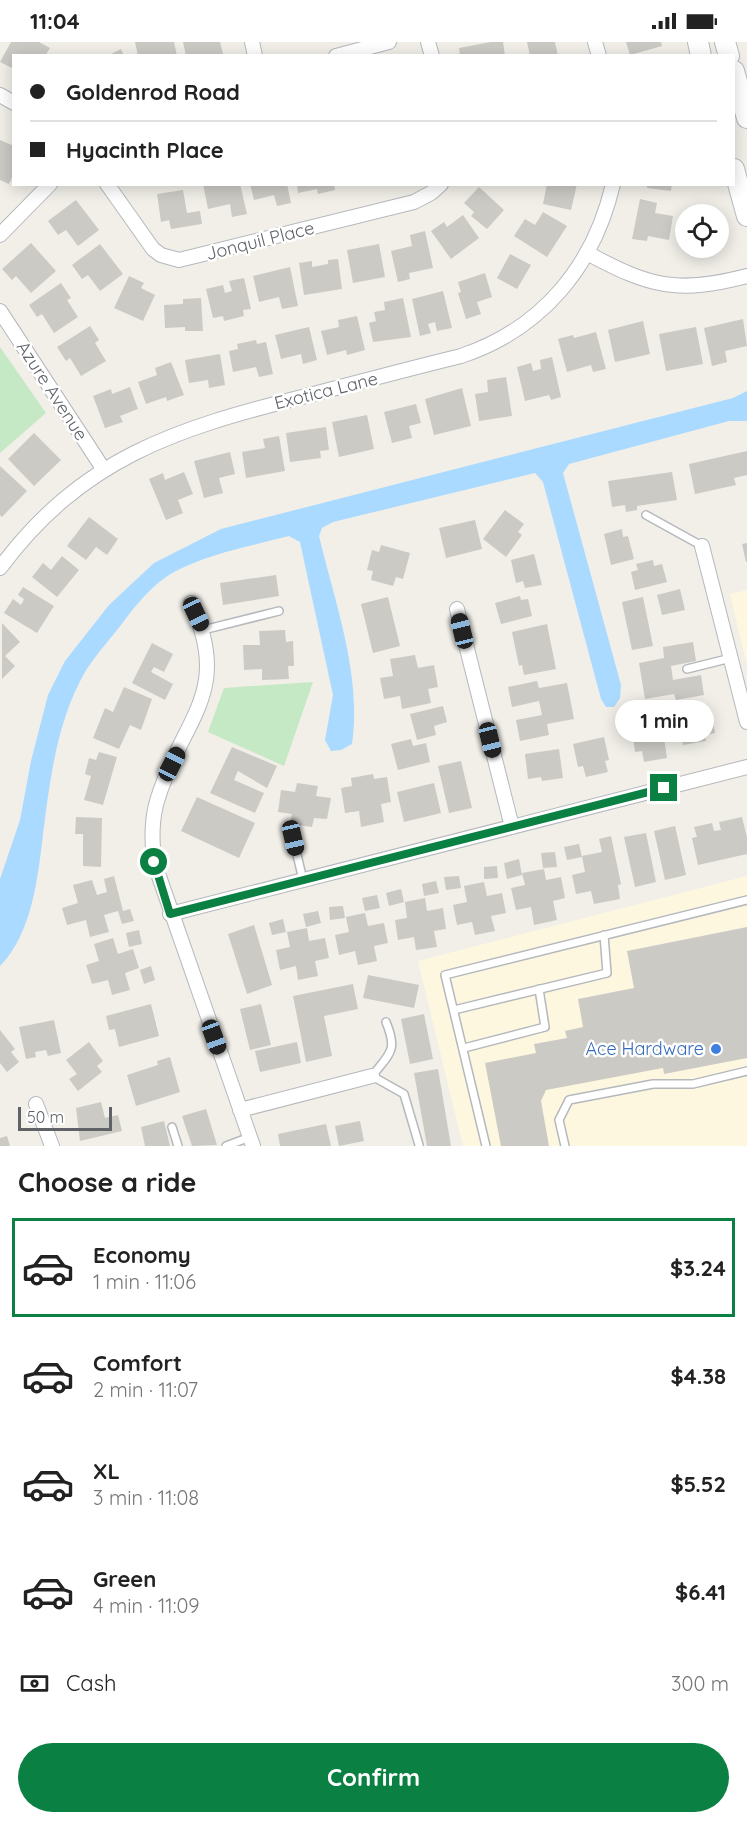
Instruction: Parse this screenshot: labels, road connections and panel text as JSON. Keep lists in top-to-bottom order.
{
  "streets": {
    "street": ["Jonquil Place", "Azure Avenue", "Exotica Lane"]
  },
  "crossings": [
    ["Azure Avenue", "Exotica Lane"]
  ],
  "places": ["Ace Hardware"],
  "scale_bar": "50 m",
  "page": {
    "status": "11:04",
    "banner": ["Goldenrod Road", "Hyacinth Place"],
    "bubble": "1 min",
    "scale": "50 m",
    "heading": "Choose a ride",
    "list": [
      {
        "name": "Economy",
        "note": "1 min · 11:06",
        "value": "$3.24"
      },
      {
        "name": "Comfort",
        "note": "2 min · 11:07",
        "value": "$4.38"
      },
      {
        "name": "XL",
        "note": "3 min · 11:08",
        "value": "$5.52"
      },
      {
        "name": "Green",
        "note": "4 min · 11:09",
        "value": "$6.41"
      }
    ],
    "pay": ["Cash", "300 m"],
    "buttons": "Confirm"
  }
}
